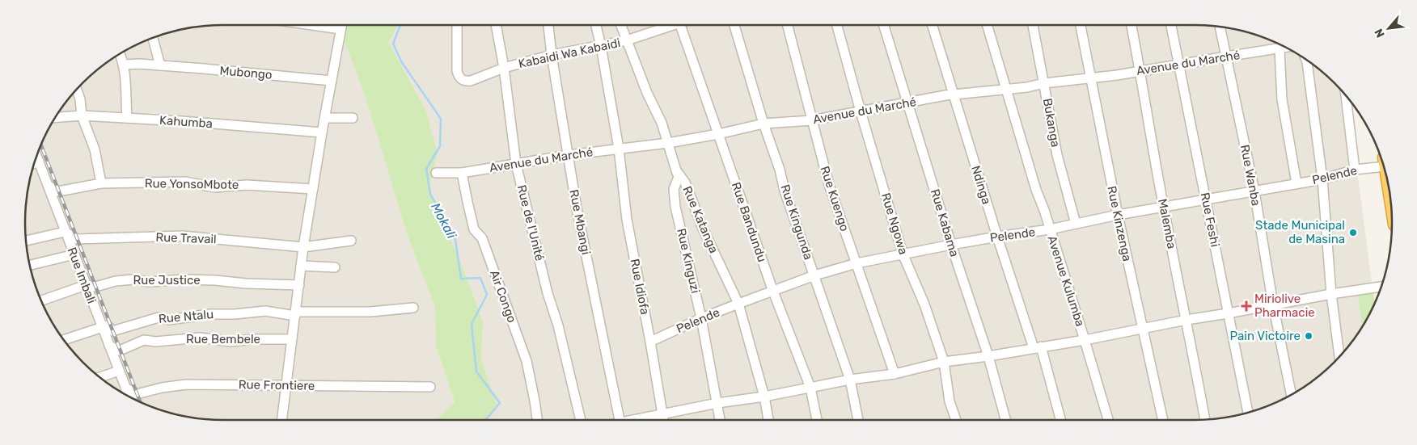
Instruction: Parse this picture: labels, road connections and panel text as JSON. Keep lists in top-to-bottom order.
{
  "streets": {
    "street": [
      "Kabaidi Wa Kabaidi",
      "Avenue du Marché",
      "Mubongo",
      "Kahumba",
      "Bukanga",
      "Rue Wanba",
      "Pelende",
      "Rue YonsoMbote",
      "Ndinga",
      "Rue Kuengo",
      "Rue Katanga",
      "Rue Feshi",
      "Rue Mbangi",
      "Rue Bandundu",
      "Rue Kingunda",
      "Rue de l'Unité",
      "Rue Kabama",
      "Rue Ngowa",
      "Rue Kinzenga",
      "Malemba",
      "Rue Travail",
      "Rue Kinguzi",
      "Rue Imbali",
      "Rue Justice",
      "Avenue Kulumba",
      "Rue Idiofa",
      "Air Congo",
      "Rue Ntalu",
      "Rue Bembele",
      "Rue Frontiere"
    ]
  },
  "crossings": [
    ["Kabaidi Wa Kabaidi", "Rue Katanga"],
    ["Kabaidi Wa Kabaidi", "Rue Mbangi"],
    ["Kabaidi Wa Kabaidi", "Rue de l'Unité"],
    ["Kabaidi Wa Kabaidi", "Rue Idiofa"],
    ["Avenue du Marché", "Bukanga"],
    ["Avenue du Marché", "Rue Wanba"],
    ["Avenue du Marché", "Ndinga"],
    ["Avenue du Marché", "Rue Kuengo"],
    ["Avenue du Marché", "Rue Katanga"],
    ["Avenue du Marché", "Rue Feshi"],
    ["Avenue du Marché", "Rue Mbangi"],
    ["Avenue du Marché", "Rue Bandundu"],
    ["Avenue du Marché", "Rue Kingunda"],
    ["Avenue du Marché", "Rue de l'Unité"],
    ["Avenue du Marché", "Rue Kabama"],
    ["Avenue du Marché", "Rue Ngowa"],
    ["Avenue du Marché", "Rue Kinzenga"],
    ["Avenue du Marché", "Malemba"],
    ["Avenue du Marché", "Avenue Kulumba"],
    ["Avenue du Marché", "Rue Idiofa"],
    ["Avenue du Marché", "Air Congo"],
    ["Bukanga", "Pelende"],
    ["Rue Wanba", "Pelende"],
    ["Pelende", "Ndinga"],
    ["Pelende", "Rue Kuengo"],
    ["Pelende", "Rue Katanga"],
    ["Pelende", "Rue Feshi"],
    ["Pelende", "Rue Bandundu"],
    ["Pelende", "Rue Kingunda"],
    ["Pelende", "Rue Kabama"],
    ["Pelende", "Rue Ngowa"],
    ["Pelende", "Rue Kinzenga"],
    ["Pelende", "Malemba"],
    ["Pelende", "Rue Kinguzi"],
    ["Pelende", "Avenue Kulumba"],
    ["Pelende", "Rue Idiofa"],
    ["Rue YonsoMbote", "Rue Imbali"],
    ["Rue Katanga", "Rue Kinguzi"],
    ["Rue Travail", "Rue Imbali"],
    ["Rue Imbali", "Rue Justice"],
    ["Rue Imbali", "Rue Ntalu"],
    ["Rue Imbali", "Rue Bembele"],
    ["Rue Imbali", "Rue Frontiere"]
  ],
  "water": ["Mokali"],
  "places": {
    "other": ["Stade Municipal de Masina", "Pain Victoire"],
    "health": ["Miriolive Pharmacie"]
  },
  "north": "bottom left"
}
